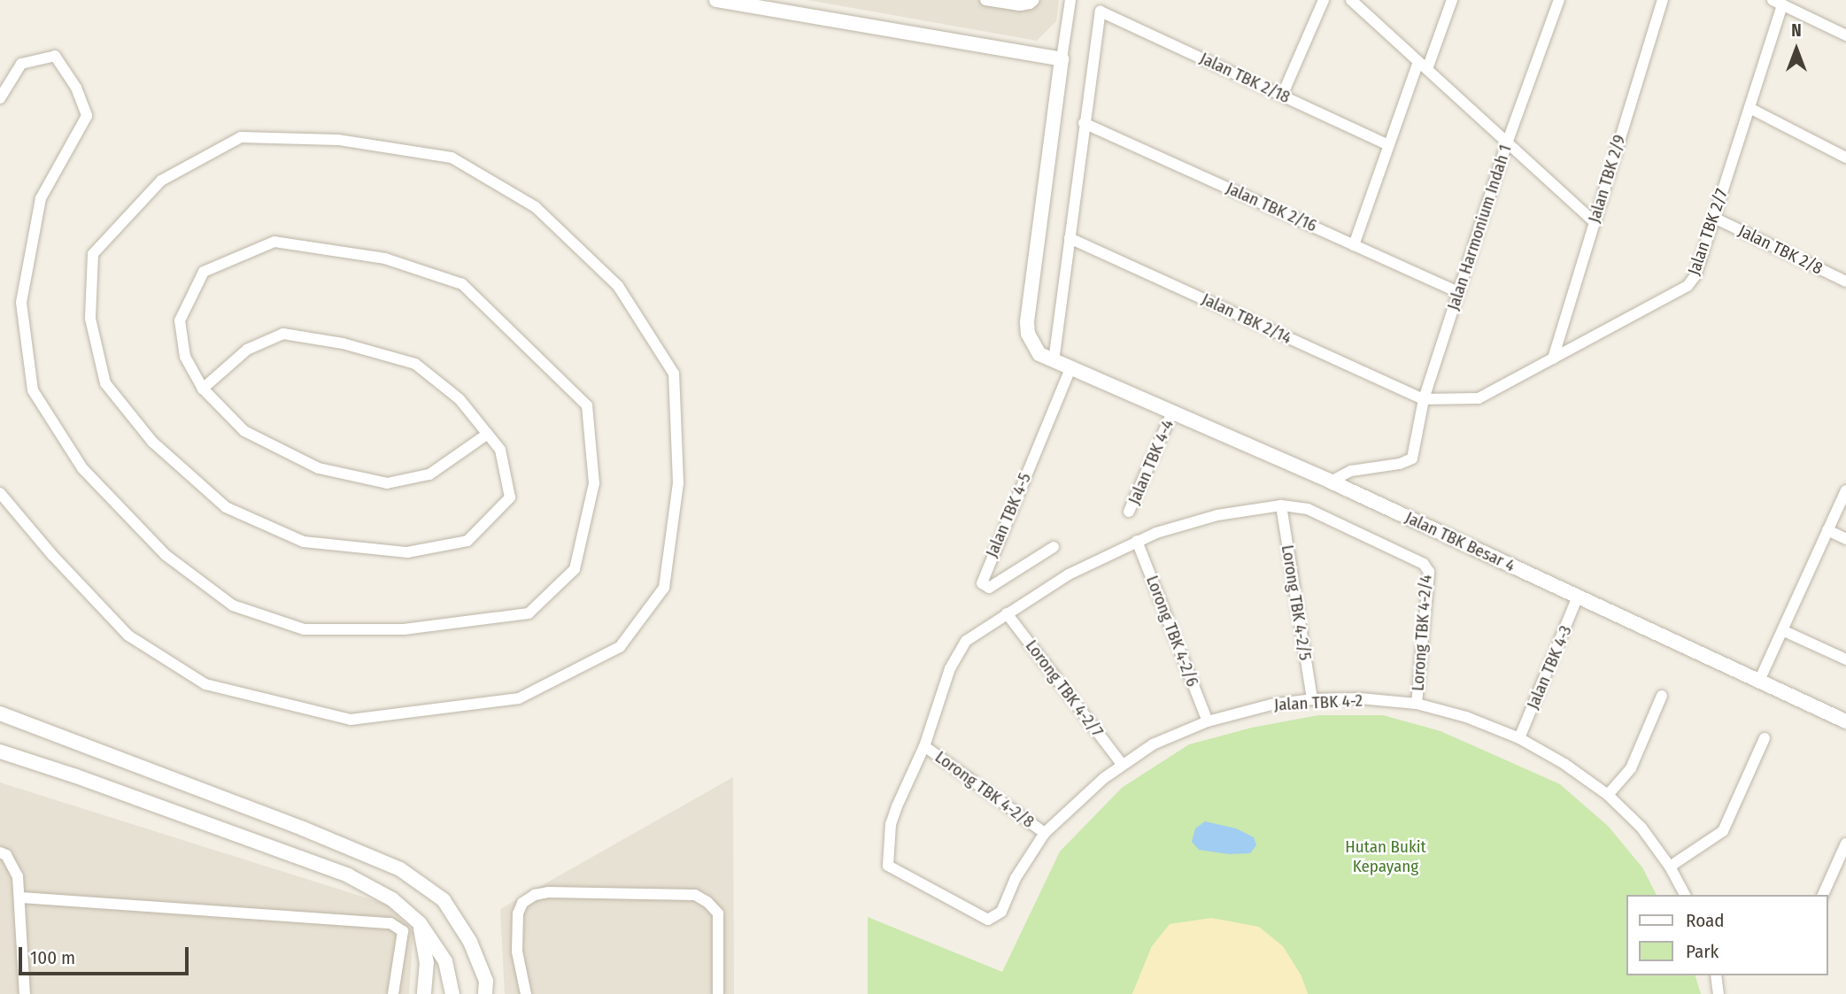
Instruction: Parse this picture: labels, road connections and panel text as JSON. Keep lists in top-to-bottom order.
{
  "streets": {
    "street": [
      "Jalan TBK 2/18",
      "Jalan TBK 2/9",
      "Jalan TBK 2/16",
      "Jalan Harmonium Indah 1",
      "Jalan TBK 2/7",
      "Jalan TBK 2/8",
      "Jalan TBK 2/14",
      "Jalan TBK 4-4",
      "Jalan TBK 4-5",
      "Jalan TBK Besar 4",
      "Lorong TBK 4-2/5",
      "Lorong TBK 4-2/6",
      "Lorong TBK 4-2/4",
      "Jalan TBK 4-3",
      "Lorong TBK 4-2/7",
      "Jalan TBK 4-2",
      "Lorong TBK 4-2/8"
    ]
  },
  "crossings": [
    ["Jalan TBK 2/18", "Jalan TBK 2/16"],
    ["Jalan TBK 2/9", "Jalan TBK 2/7"],
    ["Jalan TBK 2/16", "Jalan Harmonium Indah 1"],
    ["Jalan Harmonium Indah 1", "Jalan TBK 2/7"],
    ["Jalan Harmonium Indah 1", "Jalan TBK 2/14"],
    ["Jalan Harmonium Indah 1", "Jalan TBK Besar 4"],
    ["Jalan TBK 2/7", "Jalan TBK 2/8"],
    ["Jalan TBK 2/7", "Jalan TBK 2/14"],
    ["Jalan TBK 4-4", "Jalan TBK Besar 4"],
    ["Jalan TBK 4-5", "Jalan TBK Besar 4"],
    ["Jalan TBK Besar 4", "Jalan TBK 4-3"],
    ["Lorong TBK 4-2/5", "Lorong TBK 4-2/4"],
    ["Lorong TBK 4-2/5", "Jalan TBK 4-2"],
    ["Lorong TBK 4-2/6", "Jalan TBK 4-2"],
    ["Lorong TBK 4-2/4", "Jalan TBK 4-2"],
    ["Jalan TBK 4-3", "Jalan TBK 4-2"],
    ["Lorong TBK 4-2/7", "Jalan TBK 4-2"],
    ["Jalan TBK 4-2", "Lorong TBK 4-2/8"]
  ],
  "parks": ["Hutan Bukit Kepayang"],
  "legend": ["Road", "Park"],
  "scale_bar": "100 m",
  "north": "top"
}
